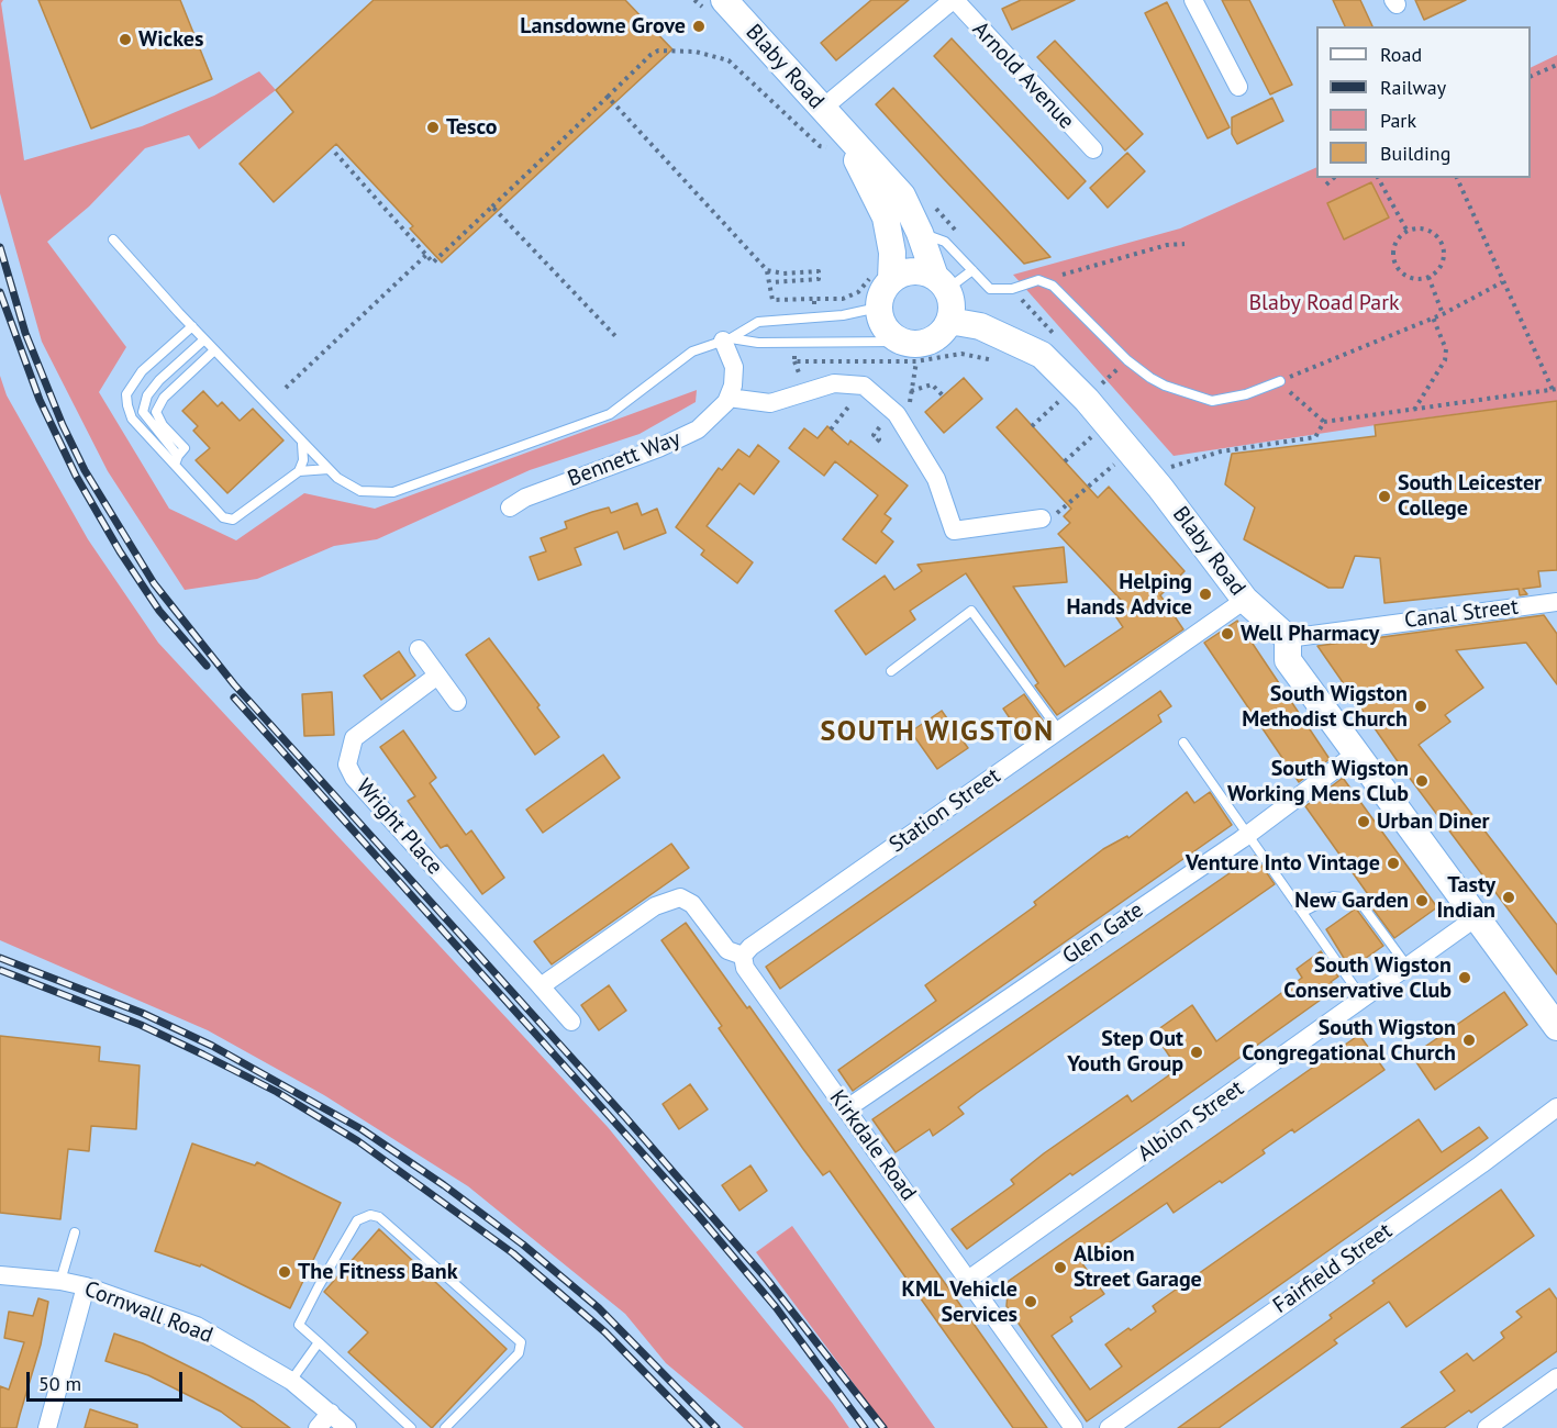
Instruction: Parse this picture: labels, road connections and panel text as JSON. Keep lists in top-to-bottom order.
{
  "streets": {
    "main road": ["Blaby Road"],
    "street": [
      "Arnold Avenue",
      "Bennett Way",
      "Canal Street",
      "Station Street",
      "Wright Place",
      "Glen Gate",
      "Albion Street",
      "Kirkdale Road",
      "Fairfield Street",
      "Cornwall Road"
    ]
  },
  "crossings": [
    ["Blaby Road", "Canal Street"],
    ["Blaby Road", "Station Street"],
    ["Station Street", "Kirkdale Road"],
    ["Wright Place", "Kirkdale Road"],
    ["Glen Gate", "Kirkdale Road"],
    ["Albion Street", "Kirkdale Road"]
  ],
  "districts": ["SOUTH WIGSTON"],
  "parks": ["Blaby Road Park"],
  "places": [
    "Lansdowne Grove",
    "Wickes",
    "Tesco",
    "South Leicester College",
    "Helping Hands Advice",
    "Well Pharmacy",
    "South Wigston Methodist Church",
    "South Wigston Working Mens Club",
    "Urban Diner",
    "Venture Into Vintage",
    "Tasty Indian",
    "New Garden",
    "South Wigston Conservative Club",
    "South Wigston Congregational Church",
    "Step Out Youth Group",
    "Albion Street Garage",
    "The Fitness Bank",
    "KML Vehicle Services"
  ],
  "legend": [
    "Road",
    "Railway",
    "Park",
    "Building"
  ],
  "scale_bar": "50 m"
}
